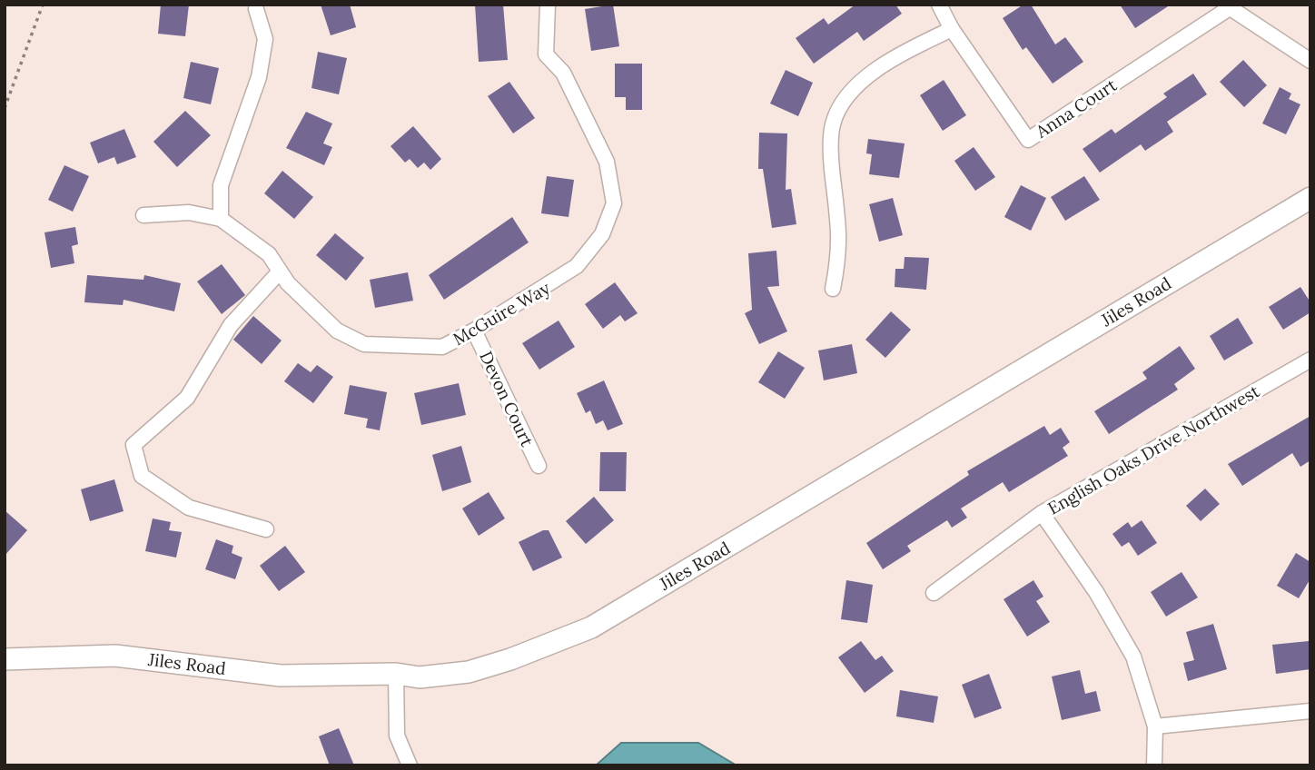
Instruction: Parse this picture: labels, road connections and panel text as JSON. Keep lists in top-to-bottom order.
{
  "streets": {
    "street": [
      "Anna Court",
      "Jiles Road",
      "McGuire Way",
      "Devon Court",
      "English Oaks Drive Northwest"
    ]
  },
  "crossings": [
    ["McGuire Way", "Devon Court"]
  ]
}
